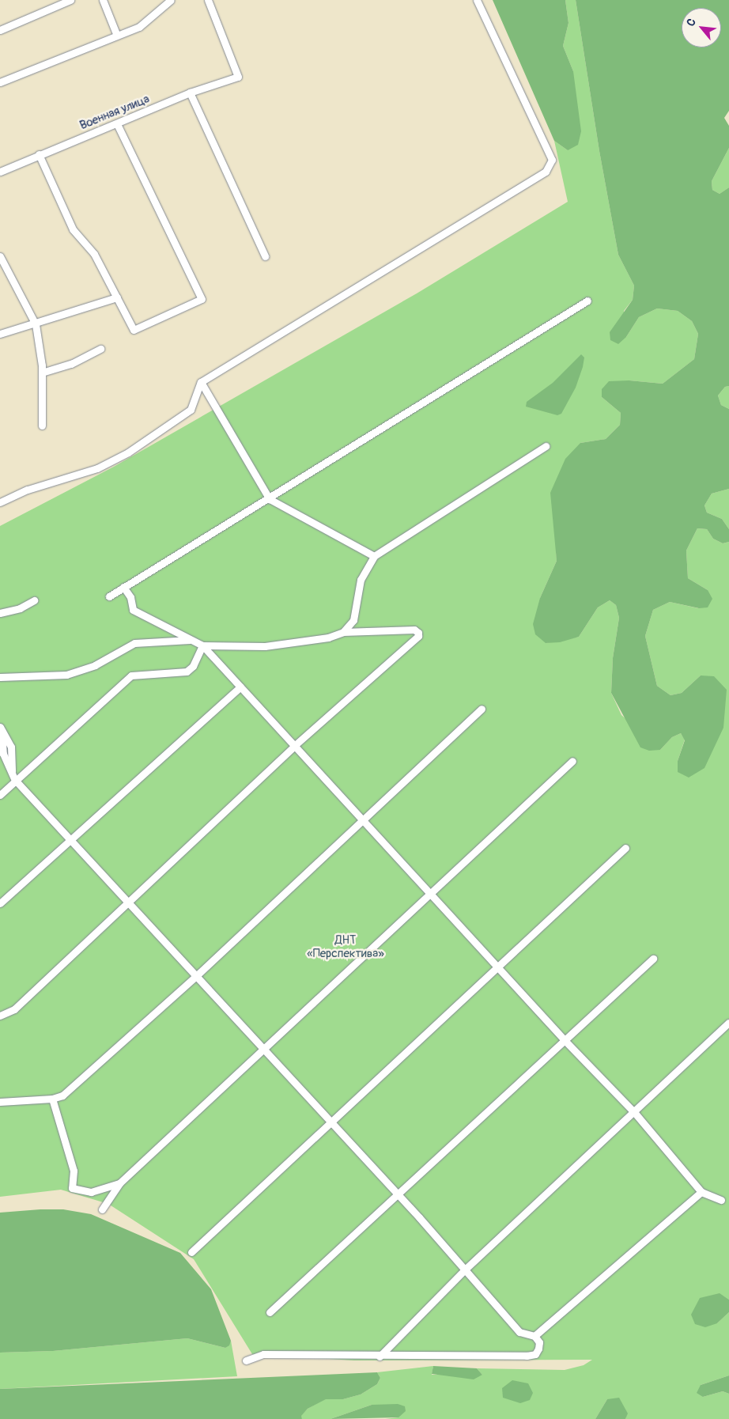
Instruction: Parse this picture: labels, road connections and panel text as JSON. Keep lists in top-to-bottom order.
{
  "streets": {
    "street": ["Военная улица"]
  },
  "parks": ["ДНТ «Перспектива»"],
  "north": "top left"
}
